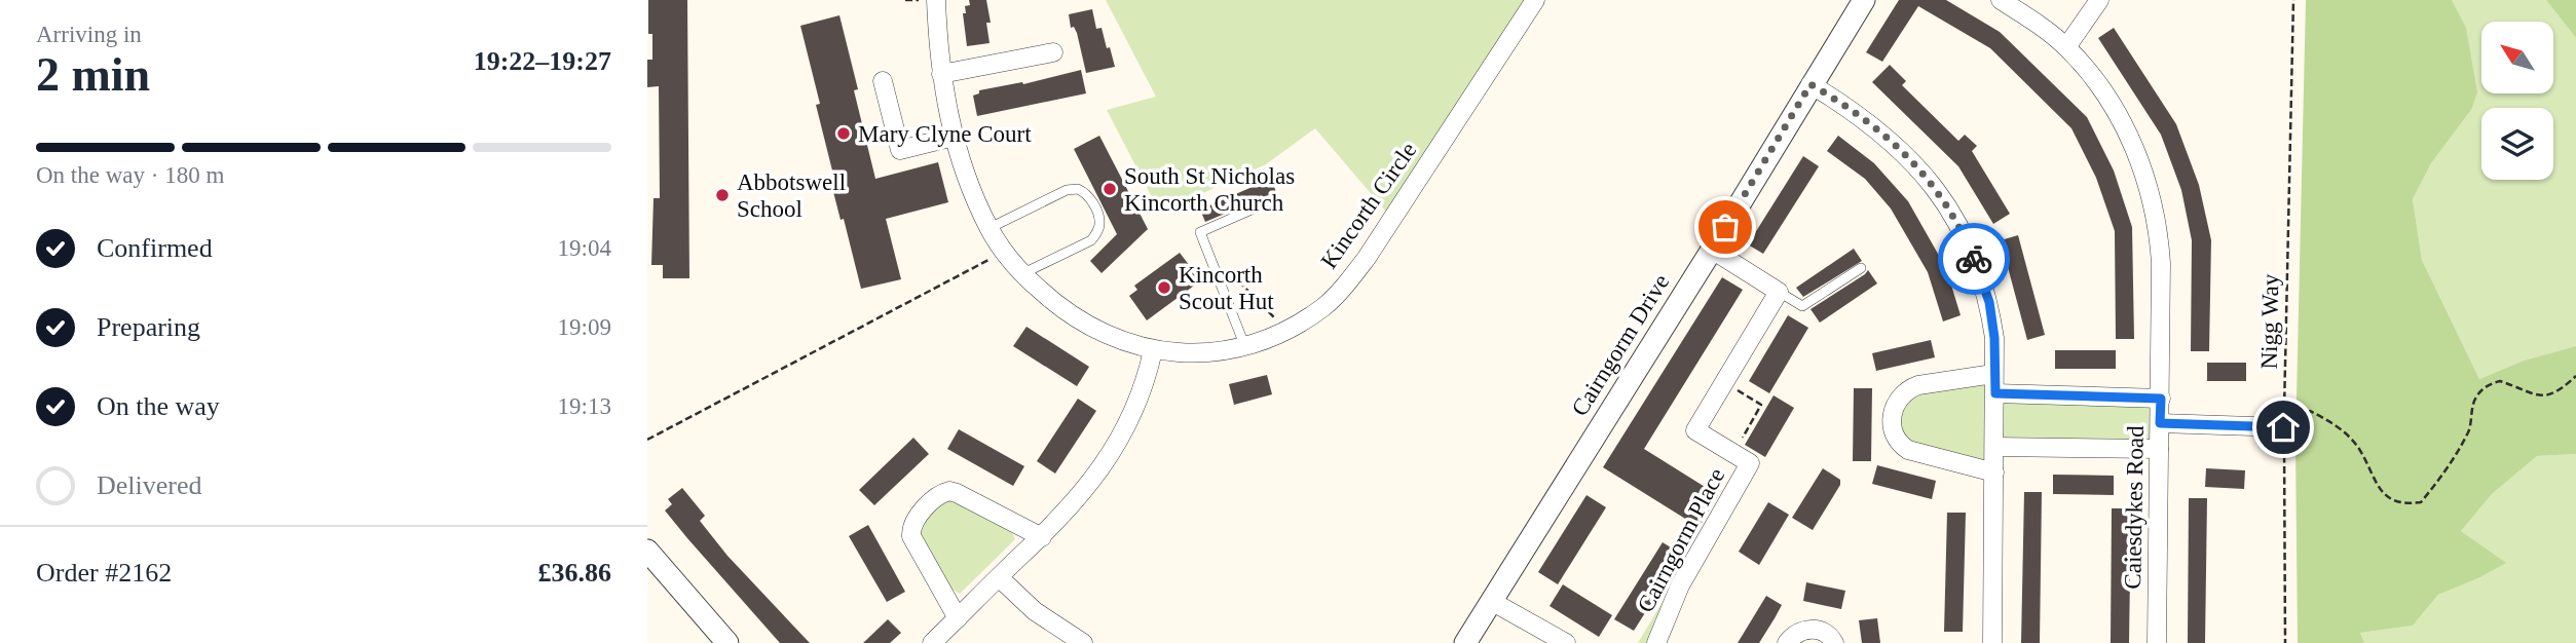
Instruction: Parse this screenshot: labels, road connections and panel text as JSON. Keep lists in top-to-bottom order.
{
  "streets": {
    "street": [
      "Kincorth Circle",
      "Cairngorm Drive",
      "Caiesdykes Road",
      "Cairngorm Place"
    ],
    "path": ["Nigg Way"]
  },
  "places": [
    "Mary Clyne Court",
    "South St Nicholas Kincorth Church",
    "Abbotswell School",
    "Kincorth Scout Hut"
  ],
  "north": "top left",
  "page": {
    "heading": ["2 min", "Arriving in", "19:22–19:27"],
    "panel": ["Order #2162", "£36.86"],
    "bar": "On the way · 180 m",
    "list": [
      ["Confirmed", "19:04"],
      ["Preparing", "19:09"],
      ["On the way", "19:13"],
      "Delivered"
    ]
  }
}
